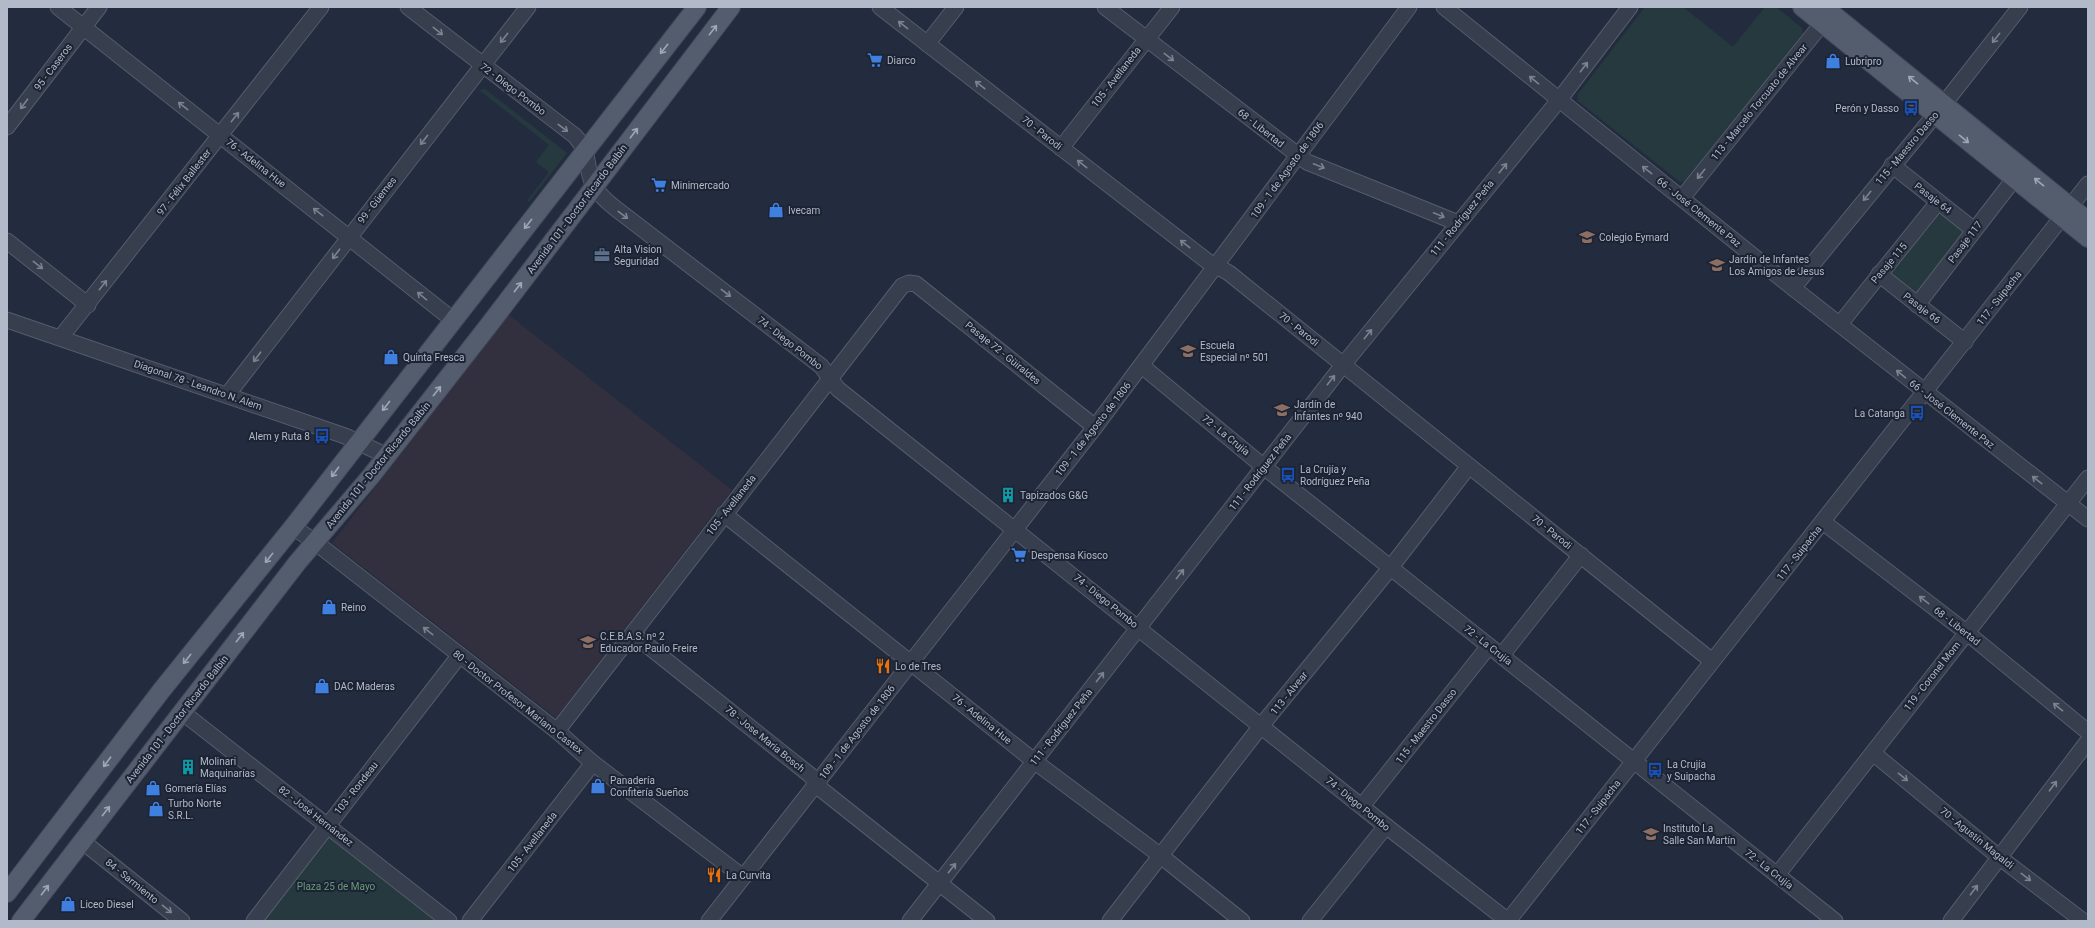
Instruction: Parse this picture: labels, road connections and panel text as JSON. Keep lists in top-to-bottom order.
{
  "streets": {
    "main road": ["Avenida 101 - Doctor Ricardo Balbín"],
    "street": [
      "95 - Caseros",
      "105 - Avellaneda",
      "72 - Diego Pombo",
      "113 - Marcelo Torcuato de Alvear",
      "68 - Libertad",
      "70 - Parodi",
      "115 - Maestro Dasso",
      "76 - Adelina Hue",
      "109 - 1 de Agosto de 1806",
      "97 - Félix Ballester",
      "Pasaje 64",
      "99 - Güemes",
      "66 - José Clemente Paz",
      "111 - Rodríguez Peña",
      "Pasaje 117",
      "Pasaje 115",
      "117 - Suipacha",
      "Pasaje 66",
      "74 - Diego Pombo",
      "Pasaje 72 - Güiraldes",
      "Diagonal 78 - Leandro N. Alem",
      "72 - La Crujía",
      "119 - Coronel Mom",
      "113 - Alvear",
      "80 - Doctor Profesor Mariano Castex",
      "78 - Jose Maria Bosch",
      "103 - Rondeau",
      "82 - José Hernández",
      "70 - Agustín Magaldi",
      "84 - Sarmiento"
    ]
  },
  "crossings": [
    ["95 - Caseros", "76 - Adelina Hue"],
    ["105 - Avellaneda", "68 - Libertad"],
    ["105 - Avellaneda", "70 - Parodi"],
    ["105 - Avellaneda", "76 - Adelina Hue"],
    ["105 - Avellaneda", "74 - Diego Pombo"],
    ["105 - Avellaneda", "Pasaje 72 - Güiraldes"],
    ["105 - Avellaneda", "80 - Doctor Profesor Mariano Castex"],
    ["105 - Avellaneda", "78 - Jose Maria Bosch"],
    ["72 - Diego Pombo", "99 - Güemes"],
    ["72 - Diego Pombo", "Avenida 101 - Doctor Ricardo Balbín"],
    ["72 - Diego Pombo", "74 - Diego Pombo"],
    ["113 - Marcelo Torcuato de Alvear", "66 - José Clemente Paz"],
    ["68 - Libertad", "109 - 1 de Agosto de 1806"],
    ["68 - Libertad", "111 - Rodríguez Peña"],
    ["68 - Libertad", "117 - Suipacha"],
    ["68 - Libertad", "119 - Coronel Mom"],
    ["70 - Parodi", "109 - 1 de Agosto de 1806"],
    ["70 - Parodi", "111 - Rodríguez Peña"],
    ["70 - Parodi", "117 - Suipacha"],
    ["70 - Parodi", "113 - Alvear"],
    ["115 - Maestro Dasso", "Pasaje 64"],
    ["115 - Maestro Dasso", "66 - José Clemente Paz"],
    ["115 - Maestro Dasso", "74 - Diego Pombo"],
    ["115 - Maestro Dasso", "72 - La Crujía"],
    ["76 - Adelina Hue", "109 - 1 de Agosto de 1806"],
    ["76 - Adelina Hue", "97 - Félix Ballester"],
    ["76 - Adelina Hue", "99 - Güemes"],
    ["76 - Adelina Hue", "111 - Rodríguez Peña"],
    ["76 - Adelina Hue", "113 - Alvear"],
    ["109 - 1 de Agosto de 1806", "74 - Diego Pombo"],
    ["109 - 1 de Agosto de 1806", "Pasaje 72 - Güiraldes"],
    ["109 - 1 de Agosto de 1806", "72 - La Crujía"],
    ["109 - 1 de Agosto de 1806", "80 - Doctor Profesor Mariano Castex"],
    ["109 - 1 de Agosto de 1806", "78 - Jose Maria Bosch"],
    ["97 - Félix Ballester", "Diagonal 78 - Leandro N. Alem"],
    ["Pasaje 64", "Pasaje 117"],
    ["Pasaje 64", "Pasaje 115"],
    ["99 - Güemes", "Diagonal 78 - Leandro N. Alem"],
    ["Avenida 101 - Doctor Ricardo Balbín", "74 - Diego Pombo"],
    ["Avenida 101 - Doctor Ricardo Balbín", "Diagonal 78 - Leandro N. Alem"],
    ["Avenida 101 - Doctor Ricardo Balbín", "80 - Doctor Profesor Mariano Castex"],
    ["Avenida 101 - Doctor Ricardo Balbín", "82 - José Hernández"],
    ["Avenida 101 - Doctor Ricardo Balbín", "84 - Sarmiento"],
    ["66 - José Clemente Paz", "111 - Rodríguez Peña"],
    ["66 - José Clemente Paz", "Pasaje 115"],
    ["66 - José Clemente Paz", "117 - Suipacha"],
    ["66 - José Clemente Paz", "119 - Coronel Mom"],
    ["111 - Rodríguez Peña", "74 - Diego Pombo"],
    ["111 - Rodríguez Peña", "72 - La Crujía"],
    ["111 - Rodríguez Peña", "78 - Jose Maria Bosch"],
    ["Pasaje 117", "Pasaje 66"],
    ["Pasaje 115", "Pasaje 66"],
    ["117 - Suipacha", "Pasaje 66"],
    ["117 - Suipacha", "74 - Diego Pombo"],
    ["117 - Suipacha", "72 - La Crujía"],
    ["74 - Diego Pombo", "113 - Alvear"],
    ["72 - La Crujía", "119 - Coronel Mom"],
    ["72 - La Crujía", "113 - Alvear"],
    ["119 - Coronel Mom", "70 - Agustín Magaldi"],
    ["80 - Doctor Profesor Mariano Castex", "103 - Rondeau"],
    ["103 - Rondeau", "82 - José Hernández"]
  ],
  "one_way": [
    "95 - Caseros",
    "72 - Diego Pombo",
    "113 - Marcelo Torcuato de Alvear",
    "70 - Parodi",
    "115 - Maestro Dasso",
    "76 - Adelina Hue",
    "97 - Félix Ballester",
    "99 - Güemes",
    "66 - José Clemente Paz",
    "111 - Rodríguez Peña",
    "70 - Agustín Magaldi",
    "84 - Sarmiento"
  ],
  "parks": ["Plaza 25 de Mayo"],
  "places": {
    "supermarket": ["Diarco", "Minimercado", "Despensa Kiosco"],
    "shop": [
      "Lubripro",
      "Ivecam",
      "Quinta Fresca",
      "Reino",
      "DAC Maderas",
      "Panadería Confitería Sueños",
      "Gomería Elías",
      "Turbo Norte S.R.L.",
      "Liceo Diesel"
    ],
    "bus stop": [
      "Perón y Dasso",
      "La Catanga",
      "Alem y Ruta 8",
      "La Crujía y Rodríguez Peña",
      "La Crujía y Suipacha"
    ],
    "school or university": [
      "Colegio Eymard",
      "Jardín de Infantes Los Amigos de Jesus",
      "Escuela Especial nº 501",
      "Jardín de Infantes nº 940",
      "C.E.B.A.S. nº 2 Educador Paulo Freire",
      "Instituto La Salle San Martín"
    ],
    "office": ["Alta Vision Seguridad"],
    "building": ["Tapizados G&G", "Molinari Maquinarías"],
    "restaurant": ["Lo de Tres", "La Curvita"]
  }
}
